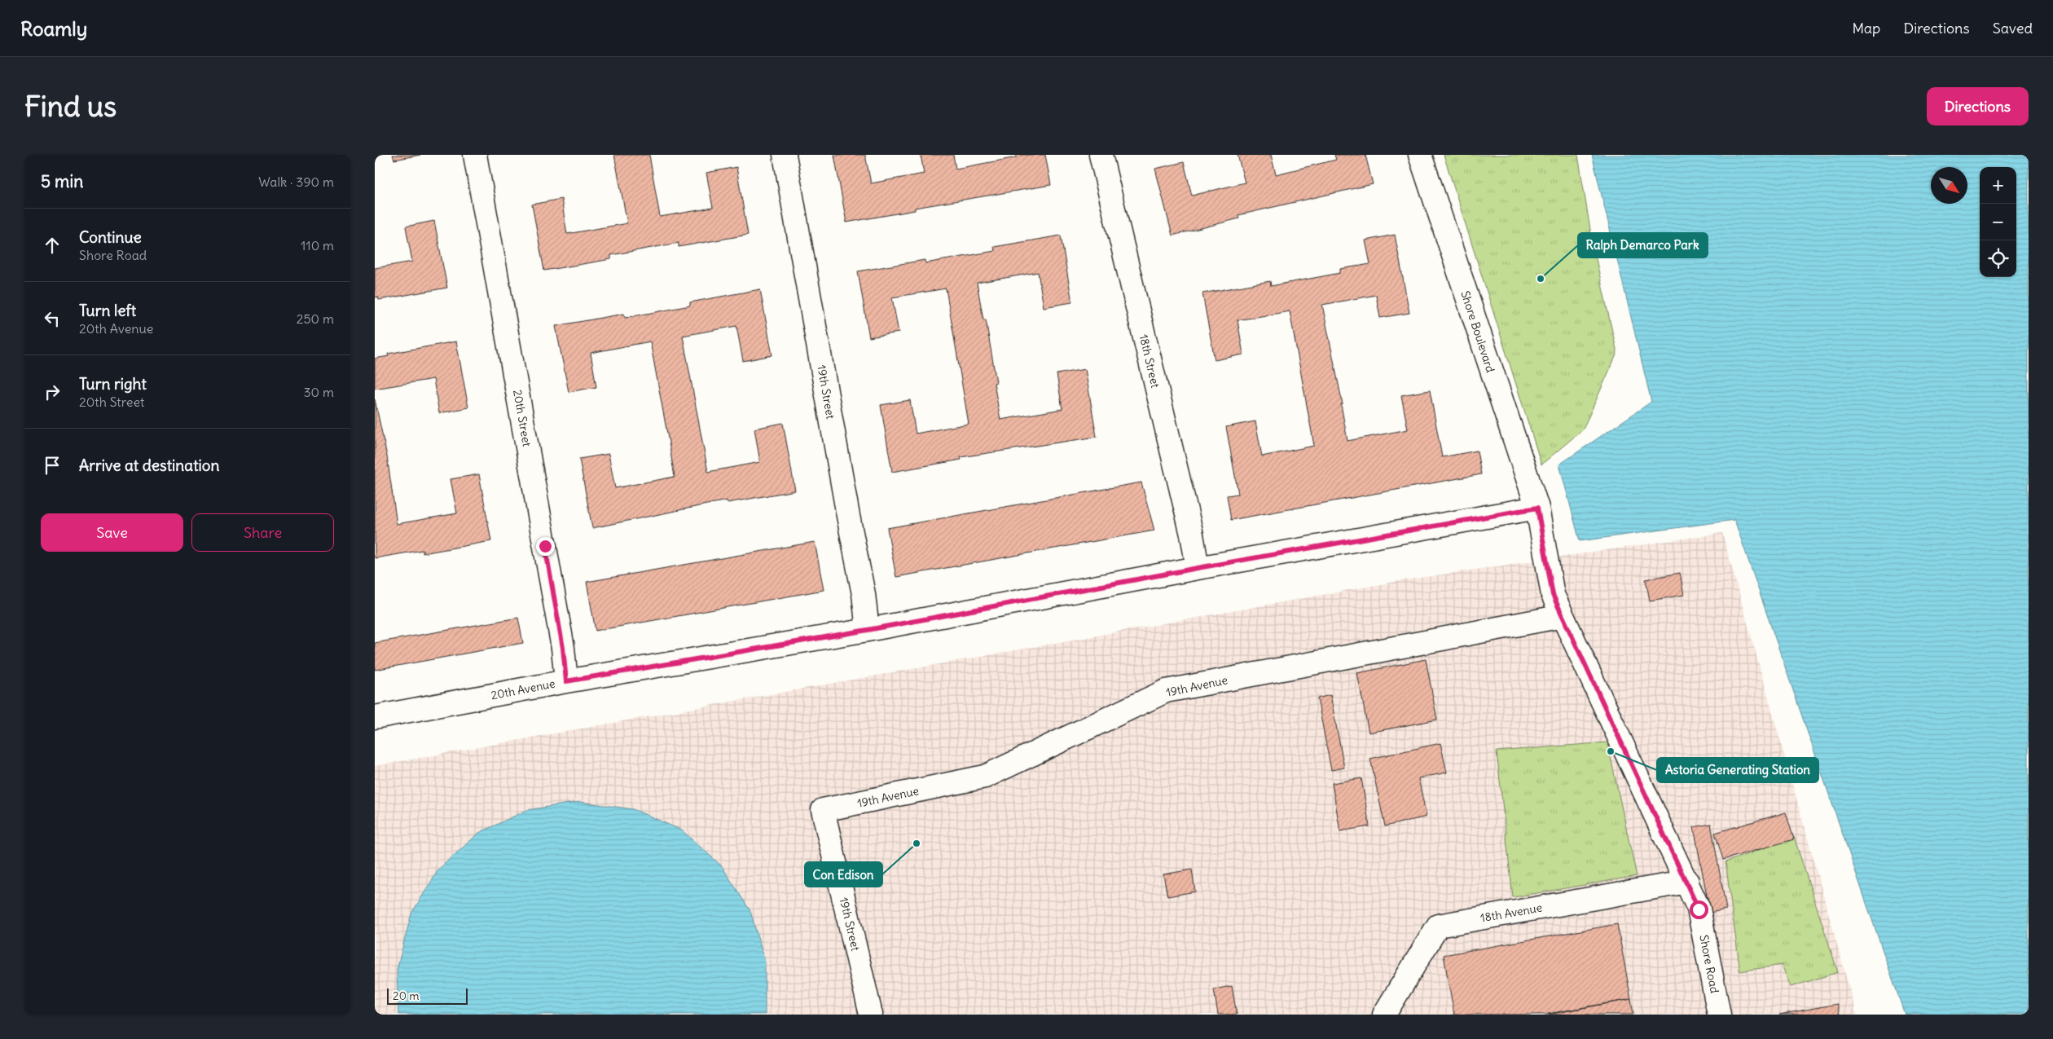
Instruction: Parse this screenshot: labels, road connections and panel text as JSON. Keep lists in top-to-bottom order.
{
  "streets": {
    "street": [
      "Shore Boulevard",
      "18th Street",
      "19th Street",
      "20th Street",
      "19th Avenue",
      "20th Avenue",
      "18th Avenue",
      "Shore Road"
    ]
  },
  "crossings": [
    ["Shore Boulevard", "20th Avenue"],
    ["Shore Boulevard", "Shore Road"],
    ["18th Street", "20th Avenue"],
    ["19th Street", "19th Avenue"],
    ["19th Street", "20th Avenue"],
    ["20th Street", "20th Avenue"],
    ["19th Avenue", "Shore Road"],
    ["20th Avenue", "Shore Road"],
    ["18th Avenue", "Shore Road"]
  ],
  "places": ["Ralph Demarco Park", "Astoria Generating Station", "Con Edison"],
  "scale_bar": "20 m",
  "north": "bottom right",
  "page": {
    "header": "Roamly",
    "nav": ["Map", "Directions", "Saved"],
    "buttons": [
      "Directions",
      ["Save", "Share"]
    ],
    "title": "Find us",
    "heading": ["5 min", "Walk · 390 m"],
    "map_buttons": ["+", "−"],
    "list": [
      ["Continue", "Shore Road", "110 m"],
      ["Turn left", "20th Avenue", "250 m"],
      ["Turn right", "20th Street", "30 m"],
      "Arrive at destination"
    ],
    "scale": "20 m"
  }
}
